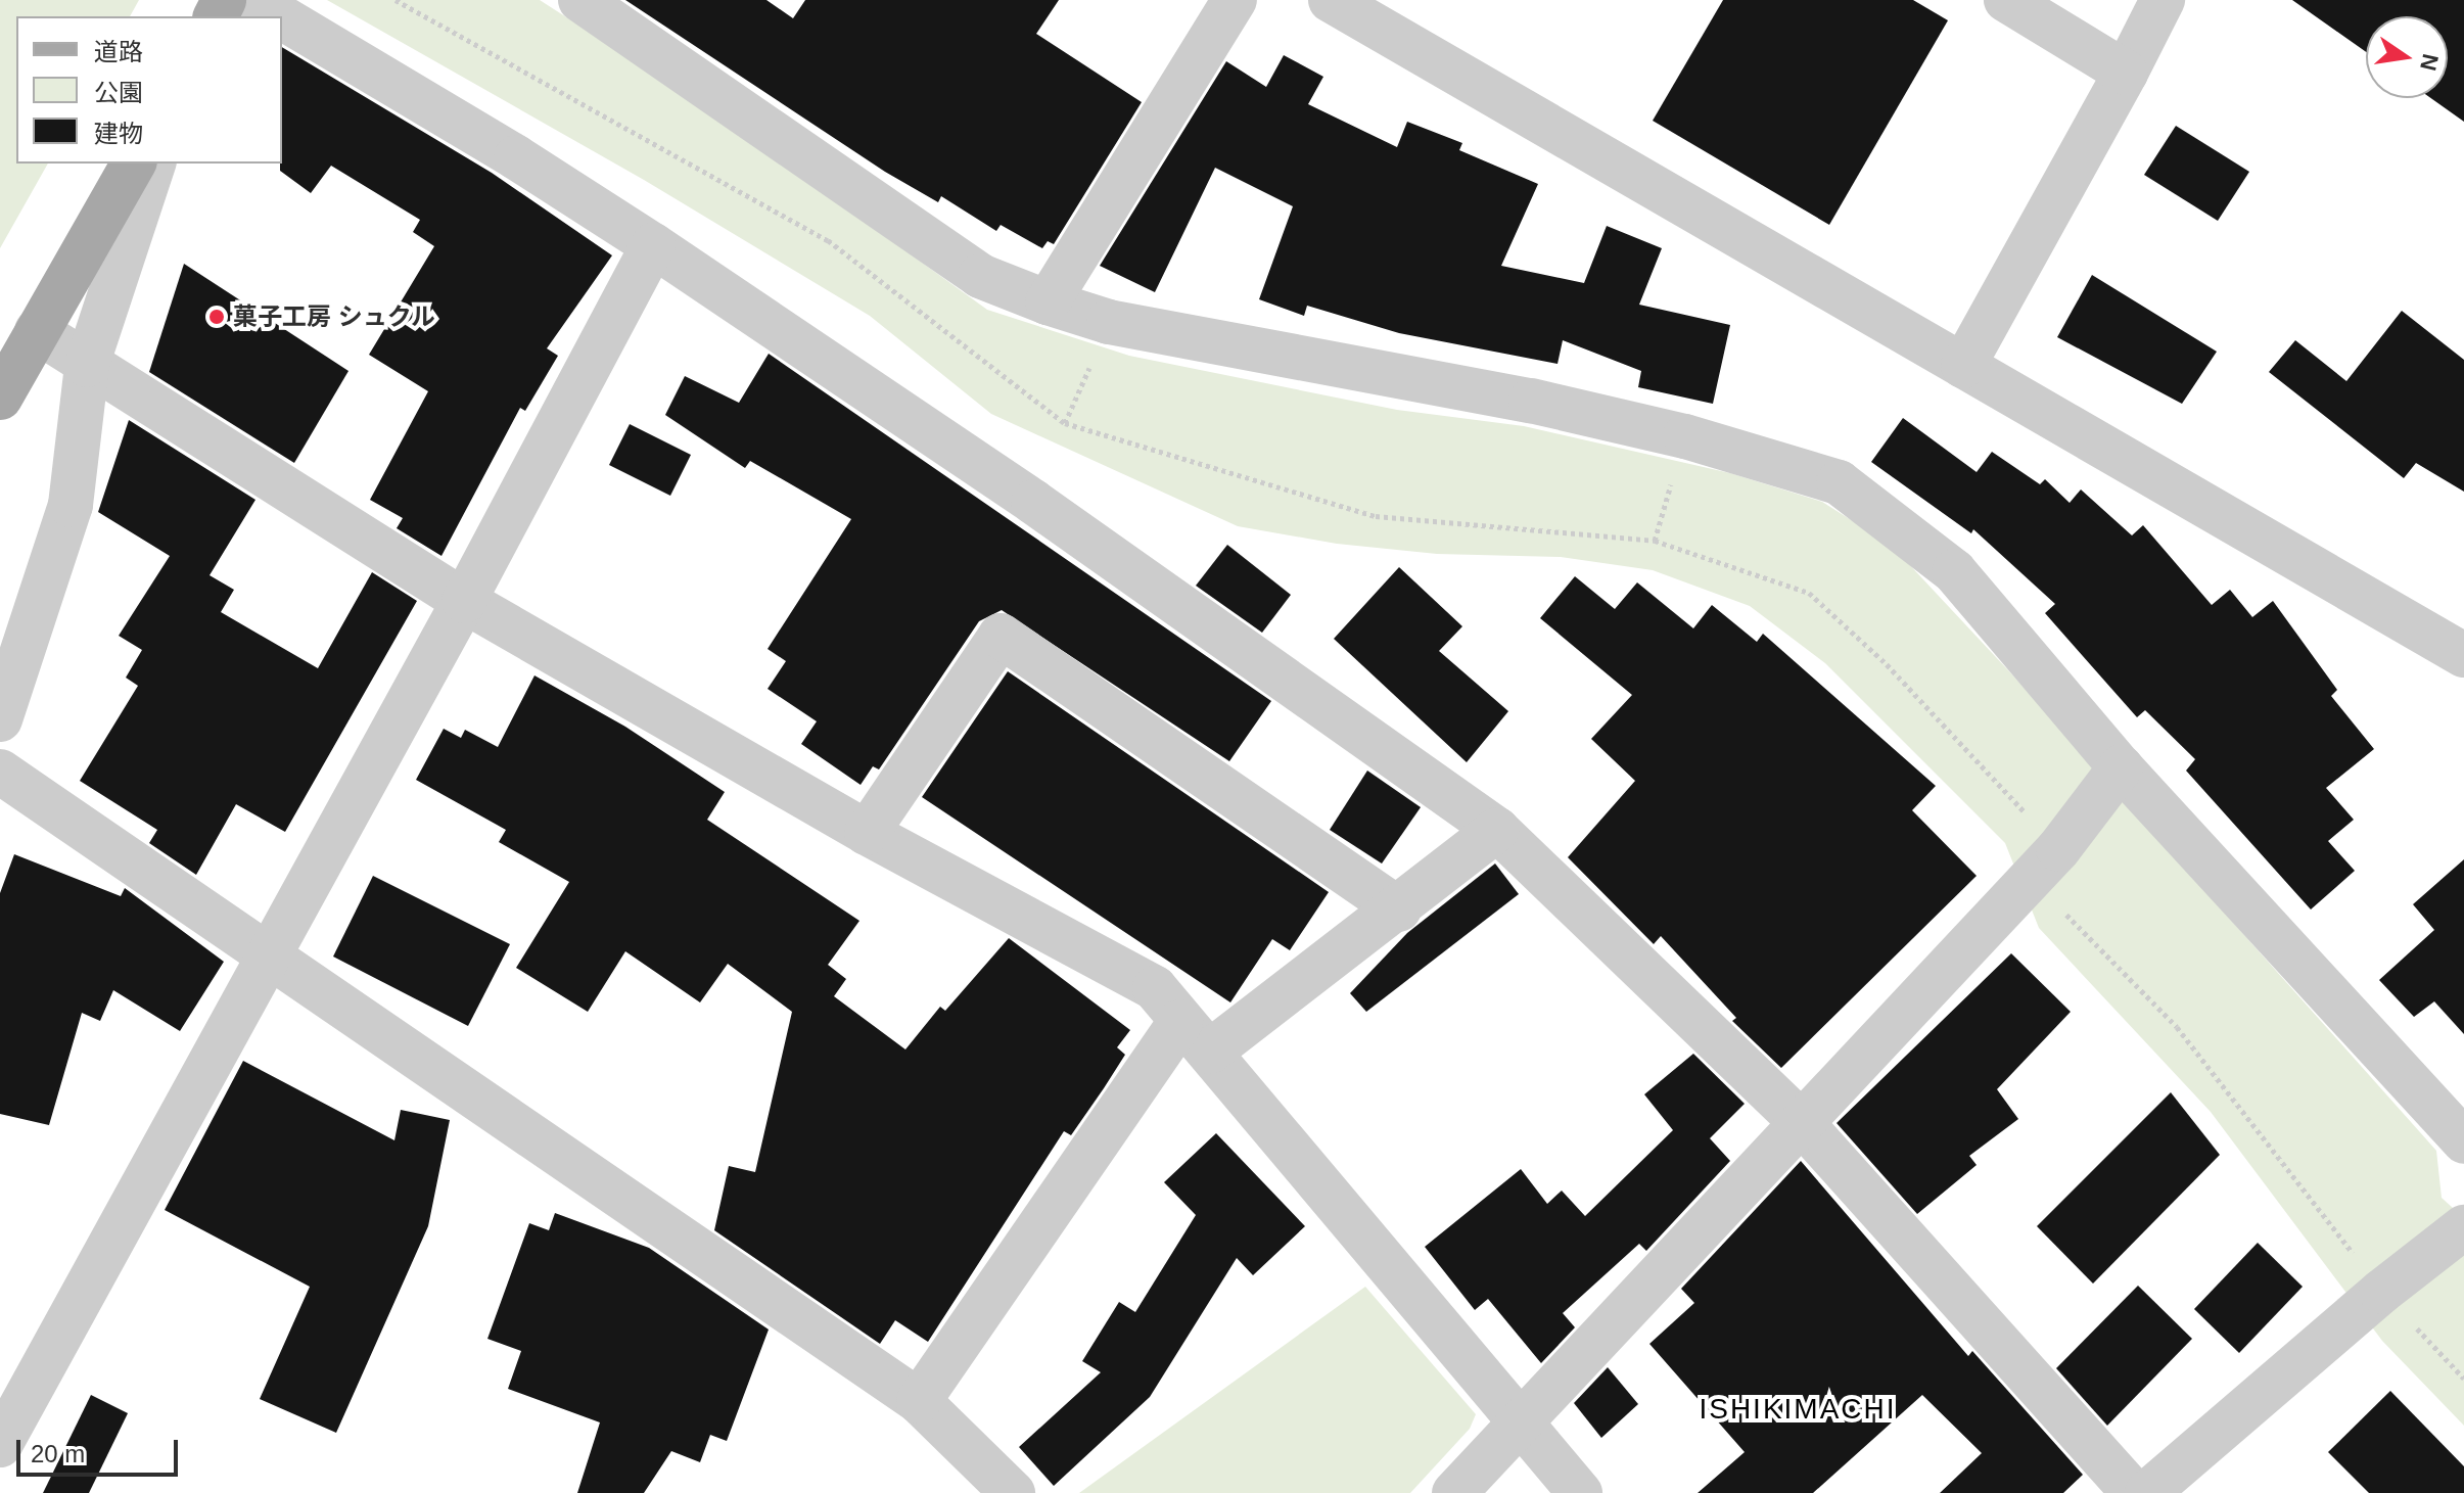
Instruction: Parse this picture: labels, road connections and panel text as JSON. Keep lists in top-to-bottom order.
{
  "districts": ["ISHIKIMACHI"],
  "places": ["菓子工房 シュクル"],
  "legend": ["道路", "公園", "建物"],
  "scale_bar": "20 m",
  "north": "right"
}
